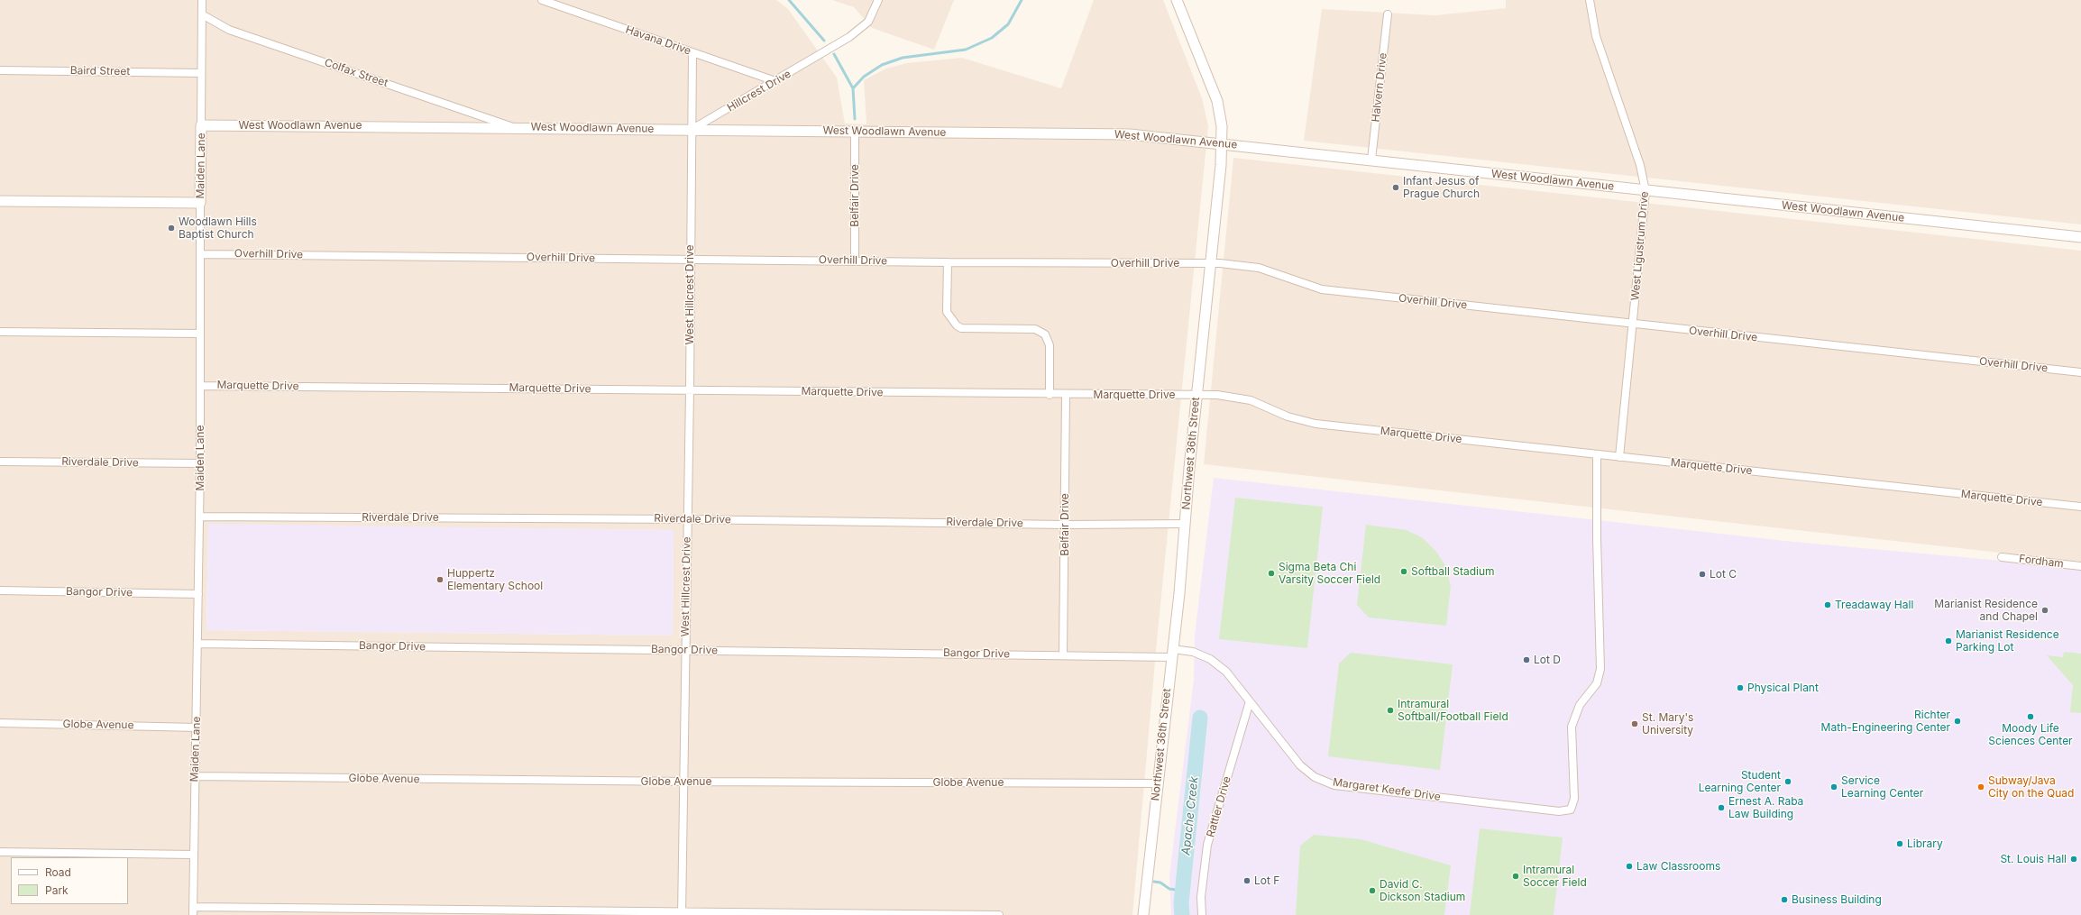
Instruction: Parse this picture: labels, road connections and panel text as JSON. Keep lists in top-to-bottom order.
{
  "streets": {
    "street": [
      "Havana Drive",
      "Baird Street",
      "Colfax Street",
      "Halvern Drive",
      "Hillcrest Drive",
      "West Woodlawn Avenue",
      "Maiden Lane",
      "Belfair Drive",
      "West Ligustrum Drive",
      "Overhill Drive",
      "West Hillcrest Drive",
      "Marquette Drive",
      "Northwest 36th Street",
      "Riverdale Drive",
      "Fordham",
      "Bangor Drive",
      "Globe Avenue",
      "Margaret Keefe Drive",
      "Rattler Drive"
    ]
  },
  "crossings": [
    ["Havana Drive", "Hillcrest Drive"],
    ["Baird Street", "Maiden Lane"],
    ["Colfax Street", "West Woodlawn Avenue"],
    ["Colfax Street", "Maiden Lane"],
    ["Halvern Drive", "West Woodlawn Avenue"],
    ["Hillcrest Drive", "West Woodlawn Avenue"],
    ["Hillcrest Drive", "West Hillcrest Drive"],
    ["West Woodlawn Avenue", "Maiden Lane"],
    ["West Woodlawn Avenue", "Belfair Drive"],
    ["West Woodlawn Avenue", "West Ligustrum Drive"],
    ["West Woodlawn Avenue", "West Hillcrest Drive"],
    ["West Woodlawn Avenue", "Northwest 36th Street"],
    ["Maiden Lane", "Overhill Drive"],
    ["Maiden Lane", "Marquette Drive"],
    ["Maiden Lane", "Riverdale Drive"],
    ["Maiden Lane", "Bangor Drive"],
    ["Maiden Lane", "Globe Avenue"],
    ["Belfair Drive", "Overhill Drive"],
    ["Belfair Drive", "Marquette Drive"],
    ["Belfair Drive", "Riverdale Drive"],
    ["Belfair Drive", "Bangor Drive"],
    ["West Ligustrum Drive", "Overhill Drive"],
    ["West Ligustrum Drive", "Marquette Drive"],
    ["Overhill Drive", "West Hillcrest Drive"],
    ["Overhill Drive", "Northwest 36th Street"],
    ["West Hillcrest Drive", "Marquette Drive"],
    ["West Hillcrest Drive", "Riverdale Drive"],
    ["West Hillcrest Drive", "Bangor Drive"],
    ["West Hillcrest Drive", "Globe Avenue"],
    ["Marquette Drive", "Northwest 36th Street"],
    ["Marquette Drive", "Margaret Keefe Drive"],
    ["Northwest 36th Street", "Riverdale Drive"],
    ["Northwest 36th Street", "Bangor Drive"],
    ["Northwest 36th Street", "Globe Avenue"],
    ["Northwest 36th Street", "Margaret Keefe Drive"],
    ["Bangor Drive", "Margaret Keefe Drive"],
    ["Margaret Keefe Drive", "Rattler Drive"]
  ],
  "water": ["Apache Creek"],
  "places": [
    "Infant Jesus of Prague Church",
    "Woodlawn Hills Baptist Church",
    "Softball Stadium",
    "Sigma Beta Chi Varsity Soccer Field",
    "Lot C",
    "Huppertz Elementary School",
    "Treadaway Hall",
    "Marianist Residence and Chapel",
    "Marianist Residence Parking Lot",
    "Lot D",
    "Physical Plant",
    "Intramural Softball/Football Field",
    "Moody Life Sciences Center",
    "Richter Math-Engineering Center",
    "St. Mary's University",
    "Student Learning Center",
    "Service Learning Center",
    "Subway/Java City on the Quad",
    "Ernest A. Raba Law Building",
    "Library",
    "St. Louis Hall",
    "Law Classrooms",
    "Intramural Soccer Field",
    "Lot F",
    "David C. Dickson Stadium",
    "Business Building"
  ],
  "legend": ["Road", "Park"]
}
